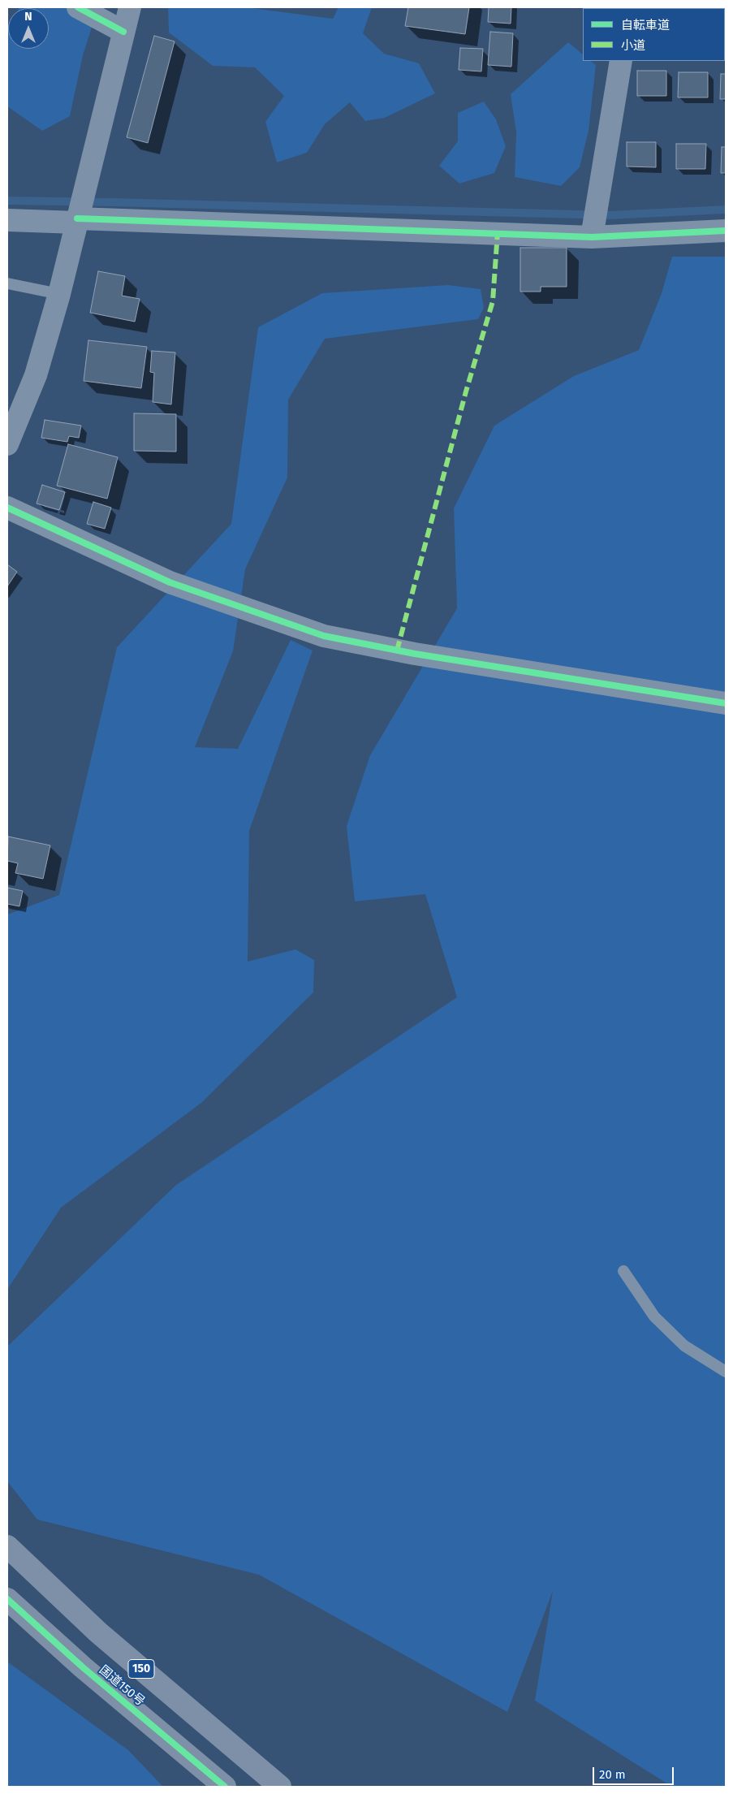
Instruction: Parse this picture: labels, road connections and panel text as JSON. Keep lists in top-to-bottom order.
{
  "streets": {
    "highway": ["150", "国道150号"]
  },
  "legend": ["自転車道", "小道"],
  "scale_bar": "20 m",
  "north": "top"
}
